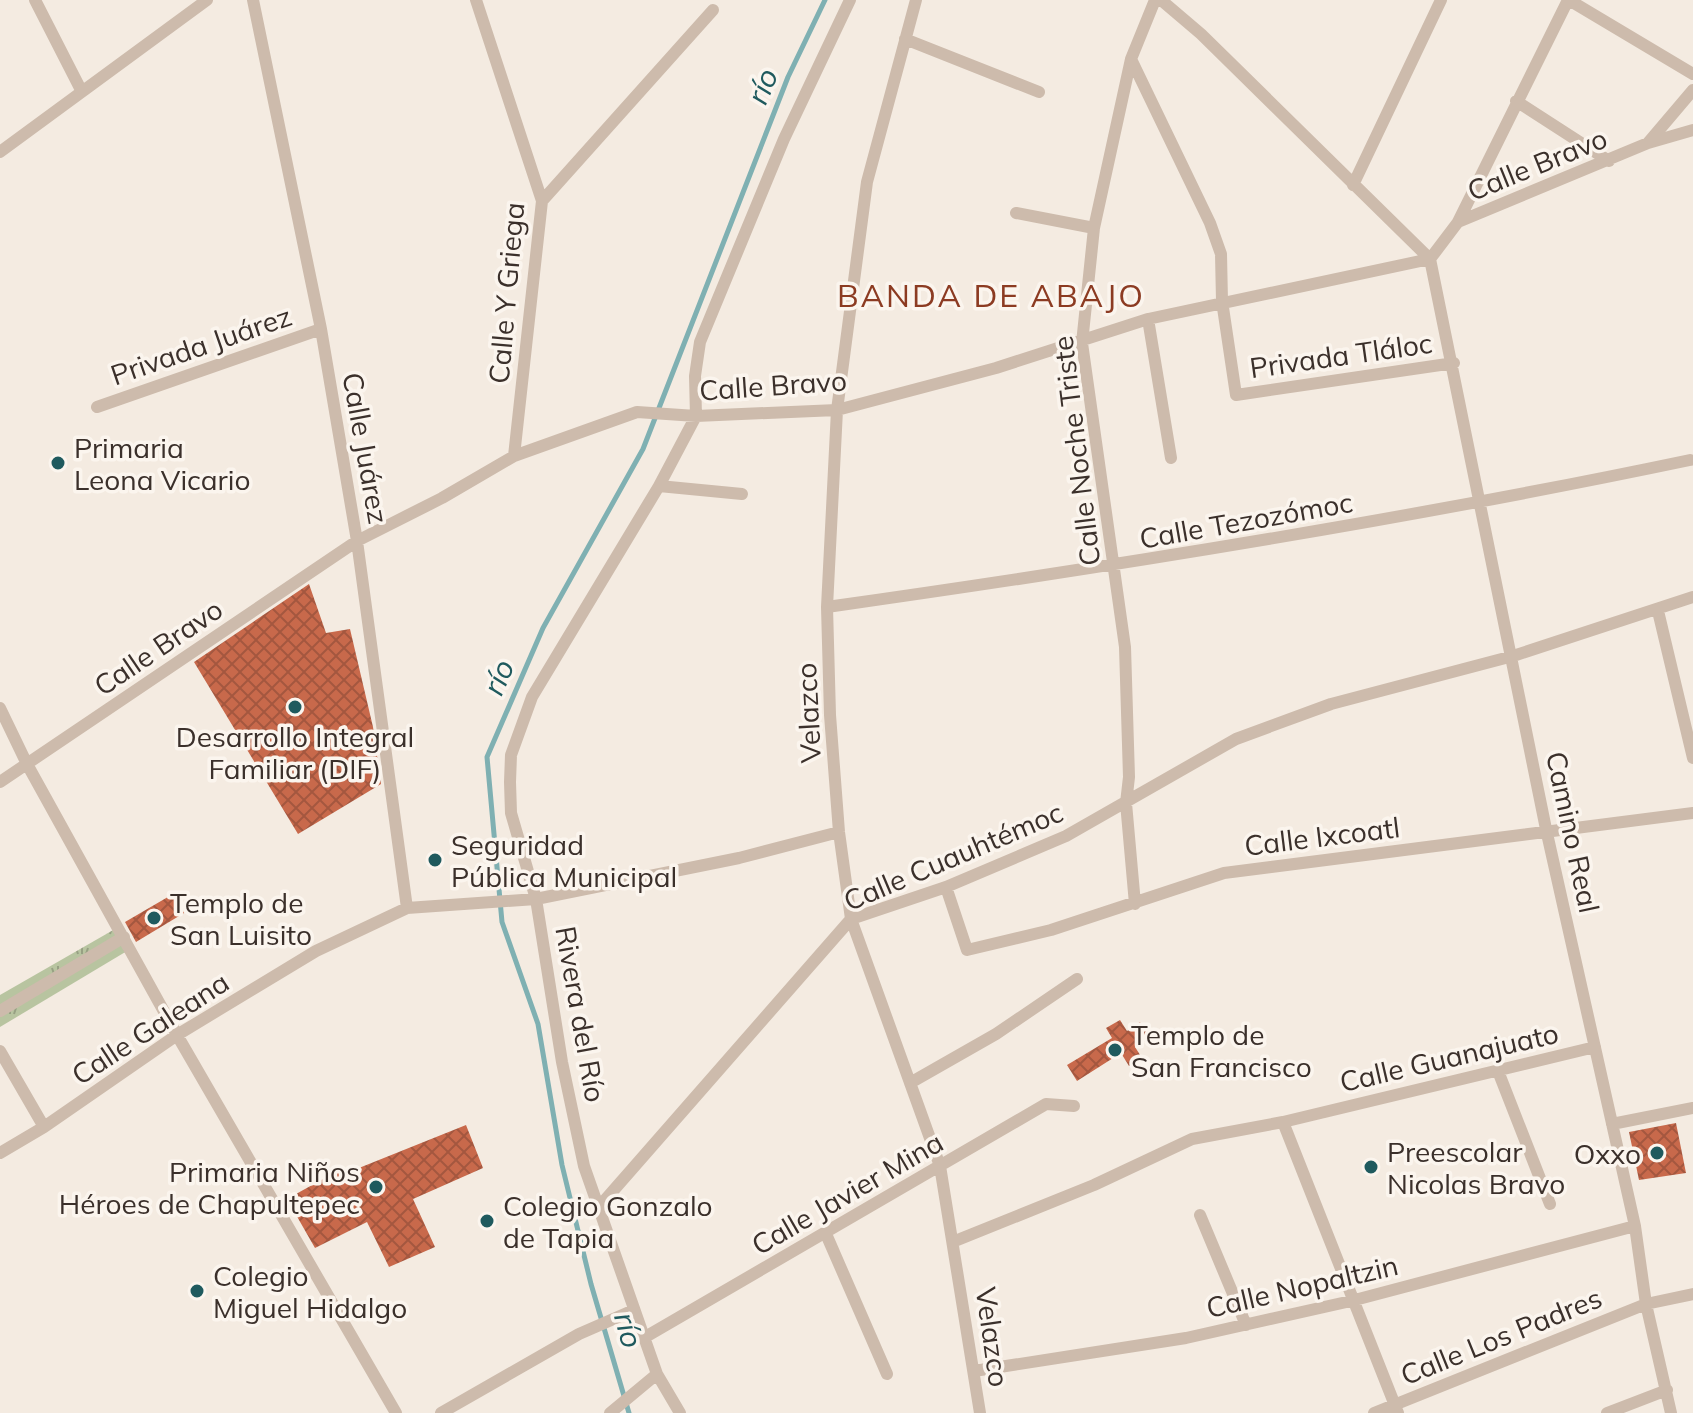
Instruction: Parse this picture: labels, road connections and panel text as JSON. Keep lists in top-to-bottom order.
{
  "streets": {
    "street": [
      "Calle Bravo",
      "Calle Y Griega",
      "Privada Juárez",
      "Privada Tláloc",
      "Calle Juárez",
      "Calle Noche Triste",
      "Calle Tezozómoc",
      "Velazco",
      "Camino Real",
      "Calle Ixcoatl",
      "Calle Cuauhtémoc",
      "Rivera del Río",
      "Calle Galeana",
      "Calle Guanajuato",
      "Calle Javier Mina",
      "Calle Nopaltzin",
      "Calle Los Padres"
    ]
  },
  "crossings": [
    ["Calle Bravo", "Calle Y Griega"],
    ["Calle Bravo", "Privada Tláloc"],
    ["Calle Bravo", "Calle Juárez"],
    ["Calle Bravo", "Calle Noche Triste"],
    ["Calle Bravo", "Velazco"],
    ["Calle Bravo", "Camino Real"],
    ["Calle Bravo", "Rivera del Río"],
    ["Privada Juárez", "Calle Juárez"],
    ["Privada Tláloc", "Camino Real"],
    ["Calle Juárez", "Calle Galeana"],
    ["Calle Noche Triste", "Calle Tezozómoc"],
    ["Calle Noche Triste", "Calle Ixcoatl"],
    ["Calle Noche Triste", "Calle Cuauhtémoc"],
    ["Calle Tezozómoc", "Velazco"],
    ["Calle Tezozómoc", "Camino Real"],
    ["Velazco", "Calle Cuauhtémoc"],
    ["Velazco", "Calle Galeana"],
    ["Velazco", "Calle Guanajuato"],
    ["Velazco", "Calle Javier Mina"],
    ["Velazco", "Calle Nopaltzin"],
    ["Camino Real", "Calle Ixcoatl"],
    ["Camino Real", "Calle Cuauhtémoc"],
    ["Camino Real", "Calle Guanajuato"],
    ["Camino Real", "Calle Nopaltzin"],
    ["Camino Real", "Calle Los Padres"],
    ["Calle Ixcoatl", "Calle Cuauhtémoc"],
    ["Calle Cuauhtémoc", "Rivera del Río"],
    ["Rivera del Río", "Calle Galeana"],
    ["Rivera del Río", "Calle Javier Mina"]
  ],
  "districts": ["BANDA DE ABAJO"],
  "water": ["río"],
  "places": [
    "Primaria Leona Vicario",
    "Desarrollo Integral Familiar (DIF)",
    "Seguridad Pública Municipal",
    "Templo de San Luisito",
    "Templo de San Francisco",
    "Oxxo",
    "Preescolar Nicolas Bravo",
    "Primaria Niños Héroes de Chapultepec",
    "Colegio Gonzalo de Tapia",
    "Colegio Miguel Hidalgo"
  ]
}
